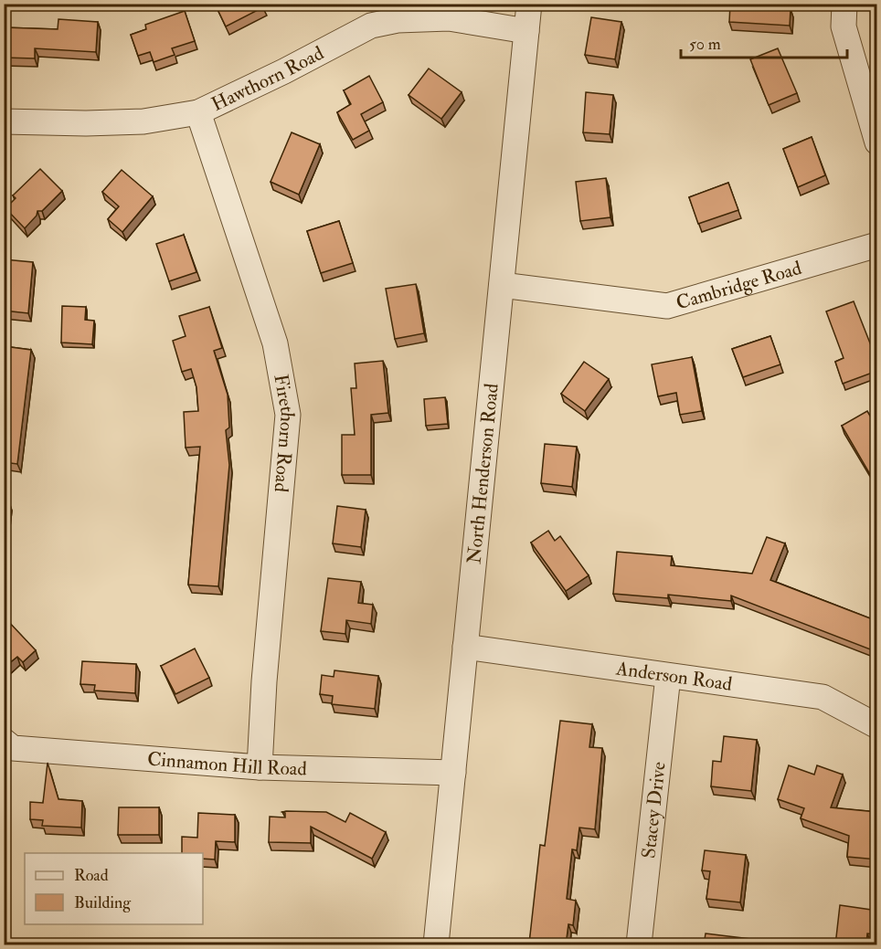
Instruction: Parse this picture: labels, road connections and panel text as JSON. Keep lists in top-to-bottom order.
{
  "streets": {
    "street": [
      "Hawthorn Road",
      "Cambridge Road",
      "Firethorn Road",
      "North Henderson Road",
      "Anderson Road",
      "Cinnamon Hill Road",
      "Stacey Drive"
    ]
  },
  "crossings": [
    ["Hawthorn Road", "Firethorn Road"],
    ["Hawthorn Road", "North Henderson Road"],
    ["Cambridge Road", "North Henderson Road"],
    ["Firethorn Road", "Cinnamon Hill Road"],
    ["North Henderson Road", "Anderson Road"],
    ["North Henderson Road", "Cinnamon Hill Road"],
    ["Anderson Road", "Stacey Drive"]
  ],
  "legend": ["Road", "Building"],
  "scale_bar": "50 m"
}
